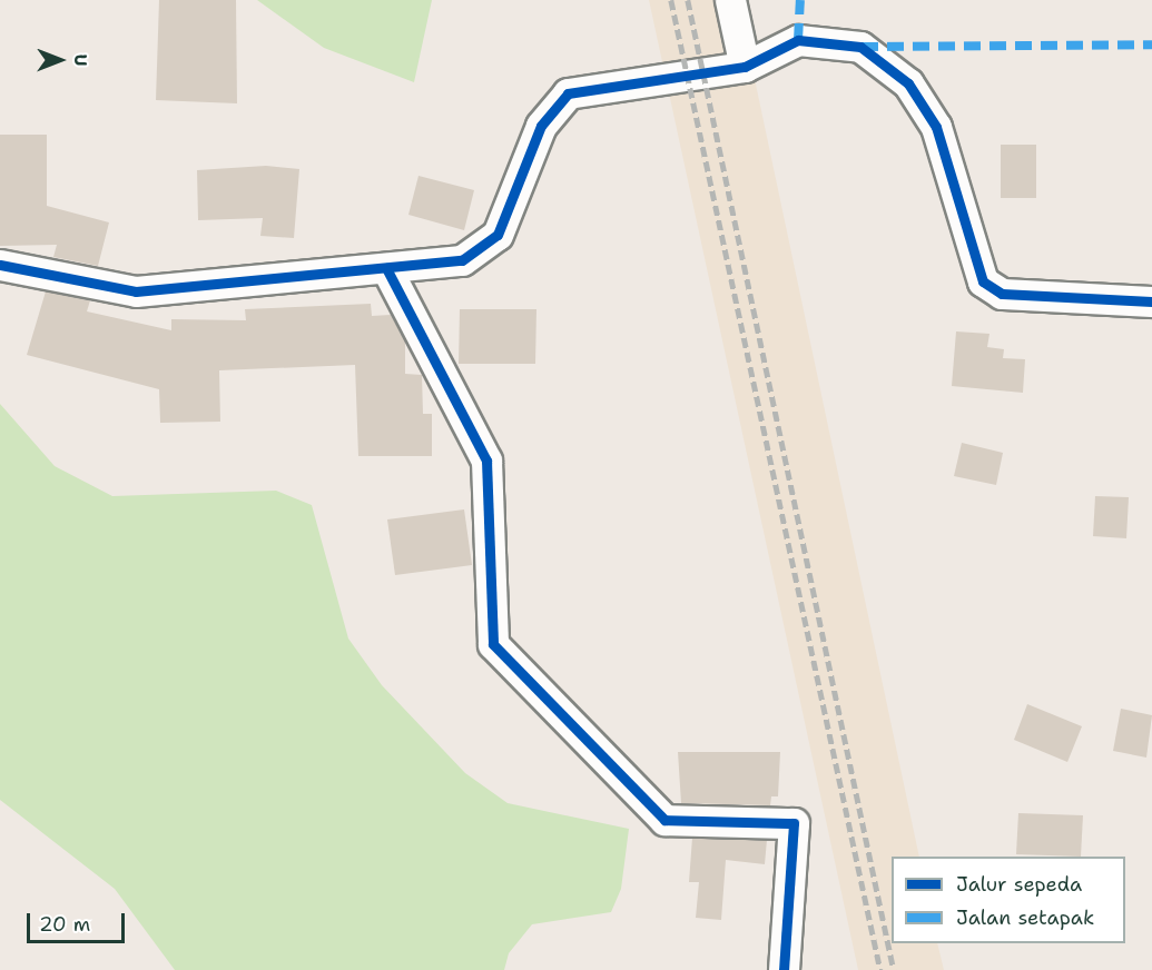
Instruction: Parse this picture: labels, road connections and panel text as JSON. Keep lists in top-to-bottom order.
{
  "legend": ["Jalur sepeda", "Jalan setapak"],
  "scale_bar": "20 m",
  "north": "right"
}
